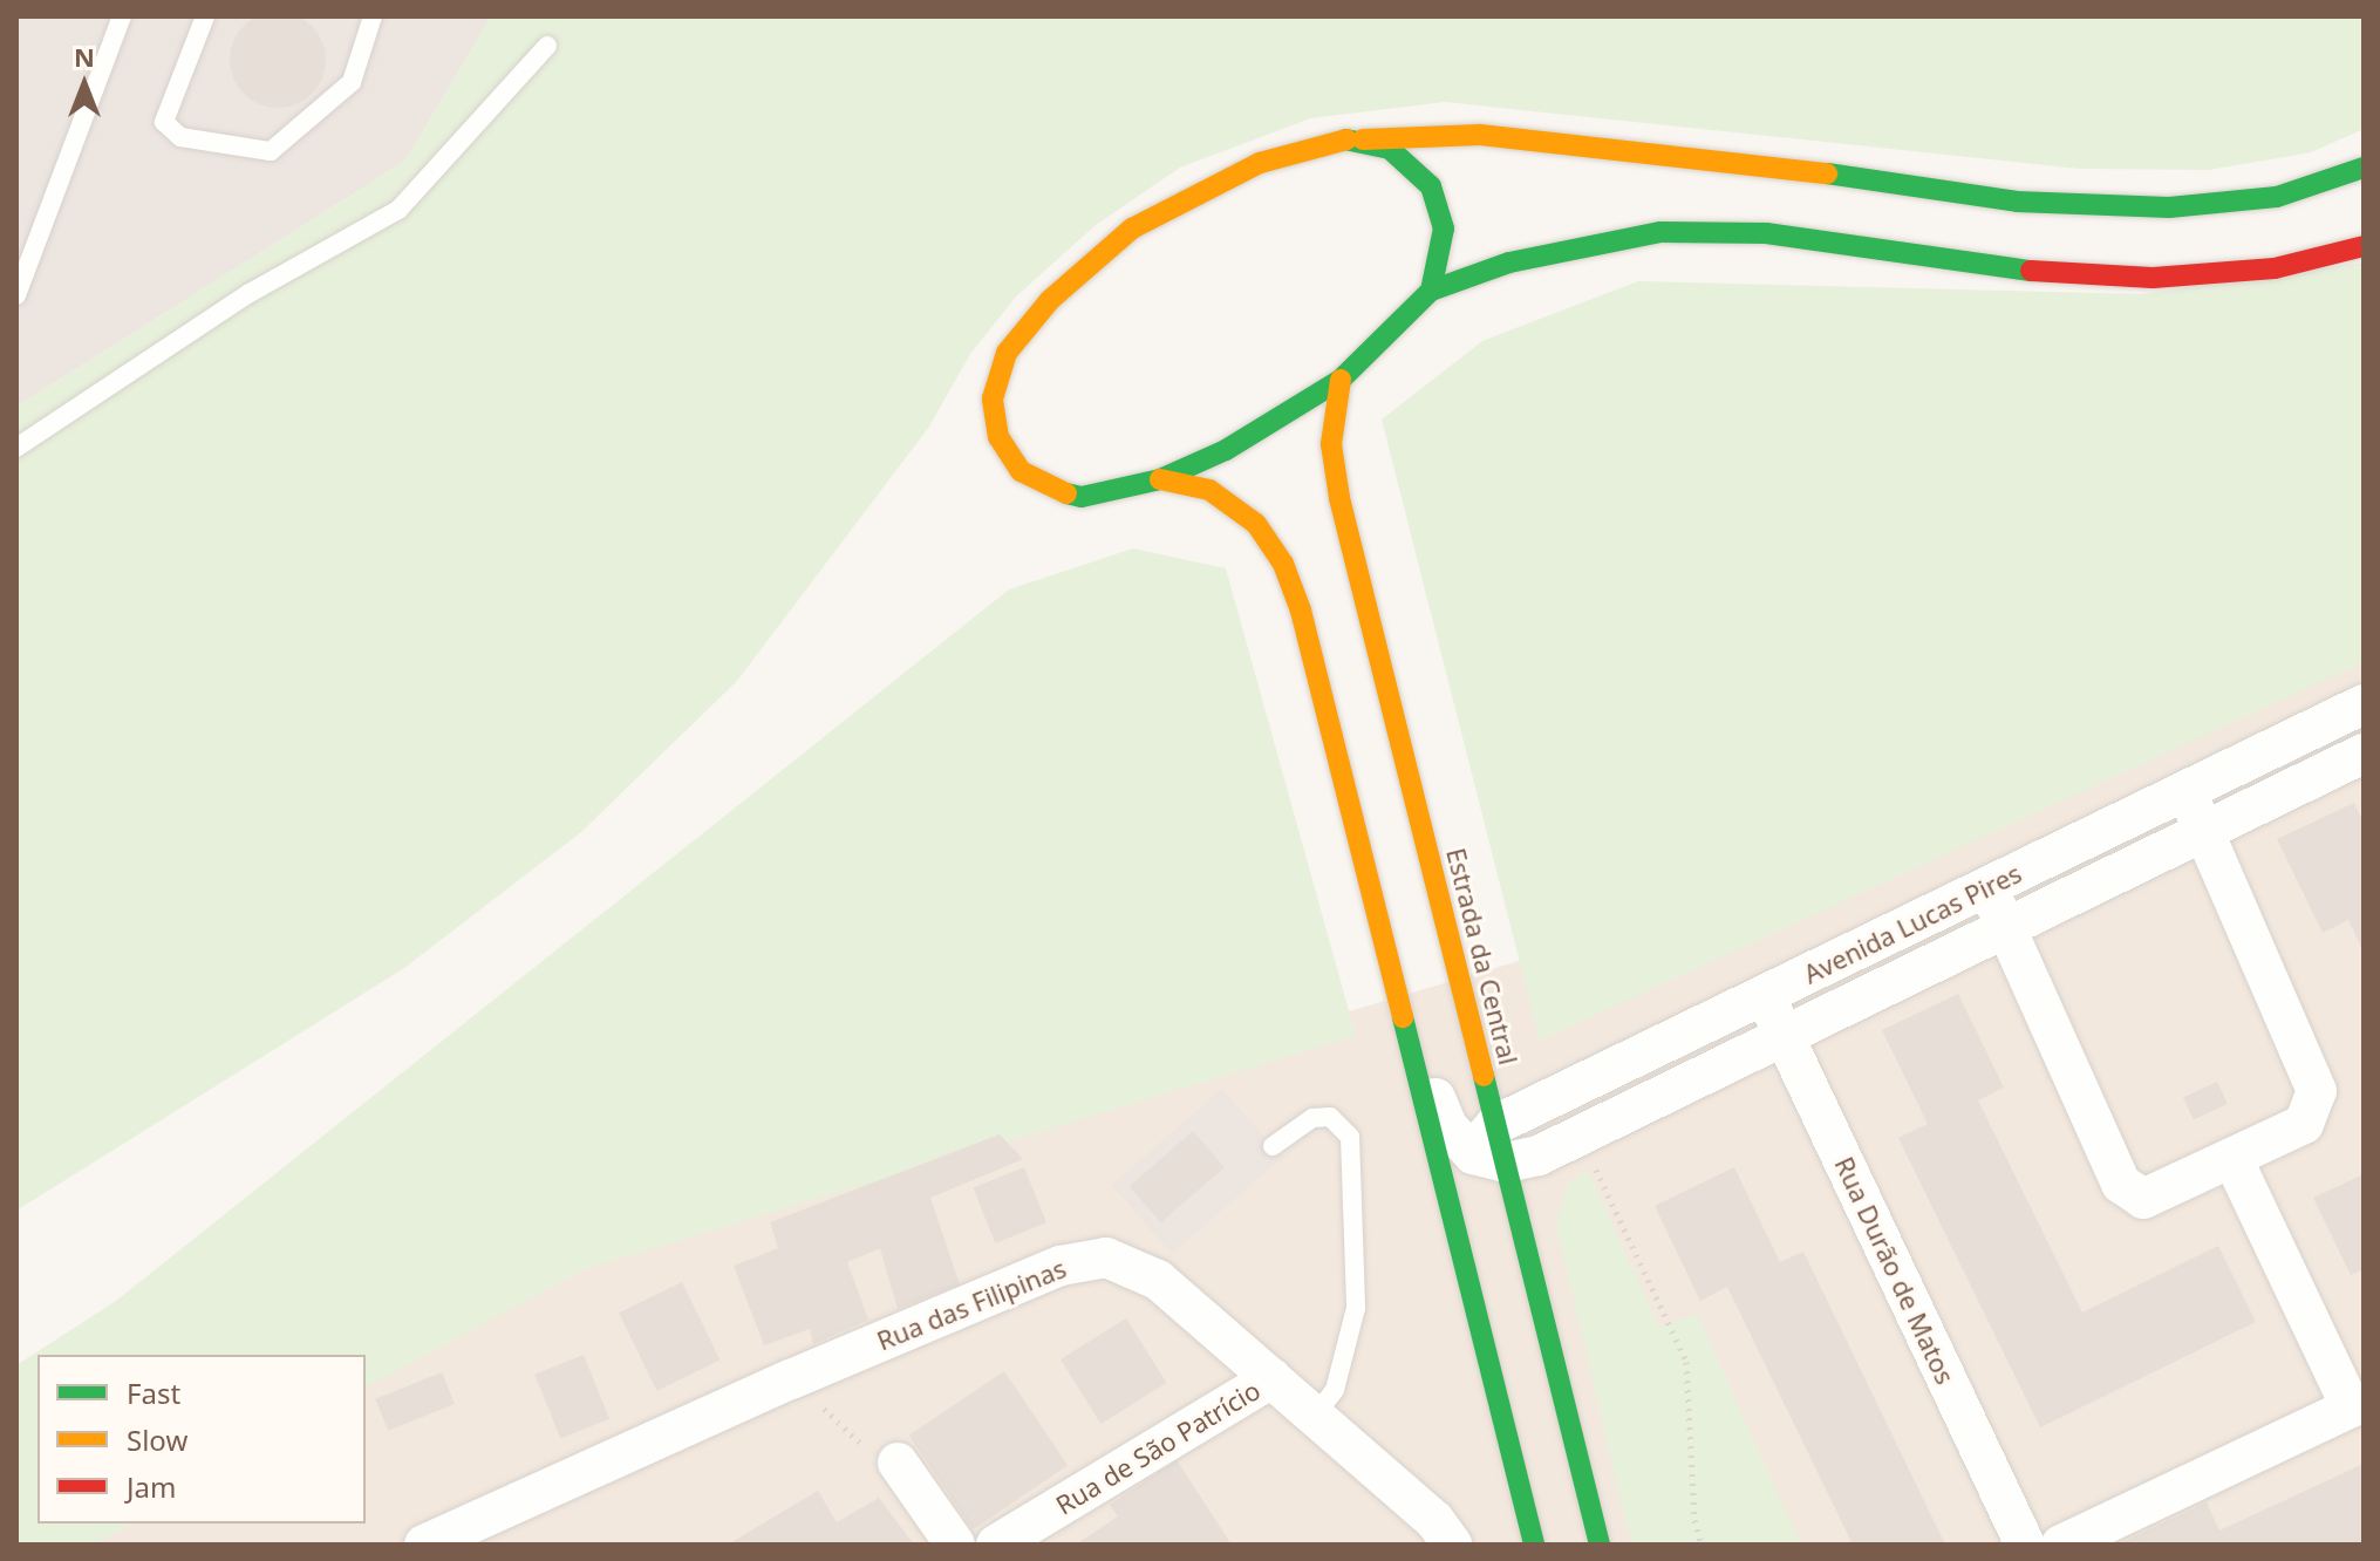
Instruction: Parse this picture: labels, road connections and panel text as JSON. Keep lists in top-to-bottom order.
{
  "streets": {
    "main road": ["Estrada da Central"],
    "street": [
      "Avenida Lucas Pires",
      "Rua Durão de Matos",
      "Rua das Filipinas",
      "Rua de São Patrício"
    ]
  },
  "crossings": [
    ["Avenida Lucas Pires", "Estrada da Central"],
    ["Avenida Lucas Pires", "Rua Durão de Matos"],
    ["Rua das Filipinas", "Rua de São Patrício"]
  ],
  "legend": ["Fast", "Slow", "Jam"],
  "north": "top"
}
